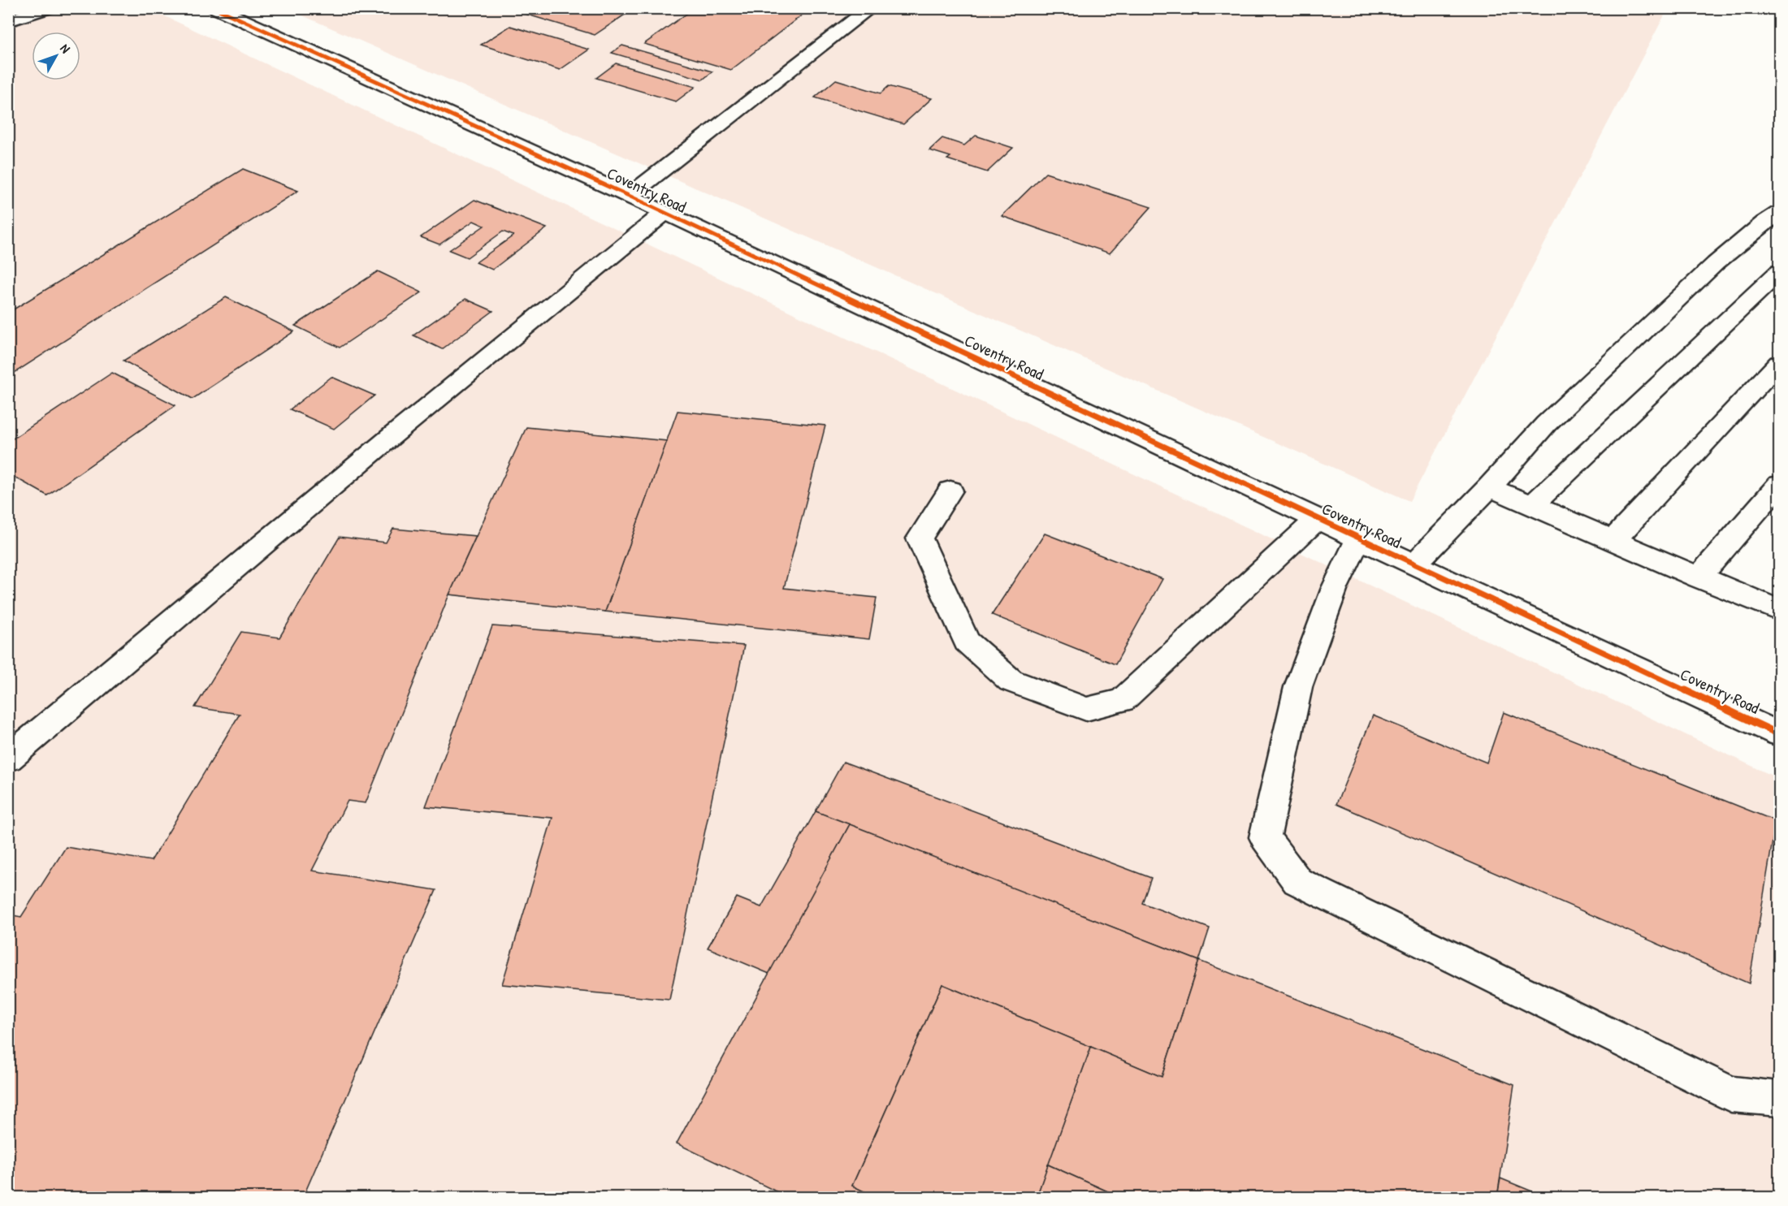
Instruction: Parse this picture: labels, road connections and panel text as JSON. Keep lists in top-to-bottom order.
{
  "streets": {
    "street": ["Coventry Road"]
  },
  "north": "top right"
}
